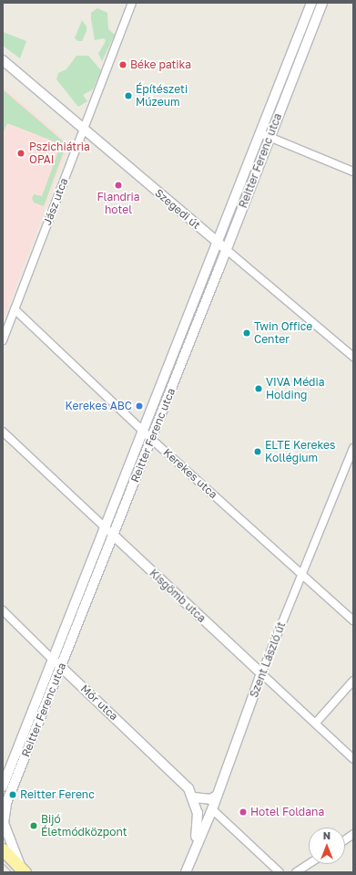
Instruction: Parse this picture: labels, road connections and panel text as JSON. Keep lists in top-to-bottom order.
{
  "streets": {
    "street": [
      "Reitter Ferenc utca",
      "Jász utca",
      "Szegedi út",
      "Kerekes utca",
      "Kisgömb utca",
      "Szent László út",
      "Mór utca"
    ]
  },
  "crossings": [
    ["Reitter Ferenc utca", "Szegedi út"],
    ["Reitter Ferenc utca", "Kerekes utca"],
    ["Reitter Ferenc utca", "Kisgömb utca"],
    ["Reitter Ferenc utca", "Mór utca"],
    ["Jász utca", "Szegedi út"],
    ["Jász utca", "Kerekes utca"],
    ["Kerekes utca", "Szent László út"],
    ["Kisgömb utca", "Szent László út"],
    ["Szent László út", "Mór utca"]
  ],
  "places": [
    "Béke patika",
    "Építészeti Múzeum",
    "Pszichiátria OPAI",
    "Flandria hotel",
    "Twin Office Center",
    "VIVA Média Holding",
    "Kerekes ABC",
    "ELTE Kerekes Kollégium",
    "Reitter Ferenc",
    "Hotel Foldana",
    "Bijó Életmódközpont"
  ],
  "north": "top"
}
